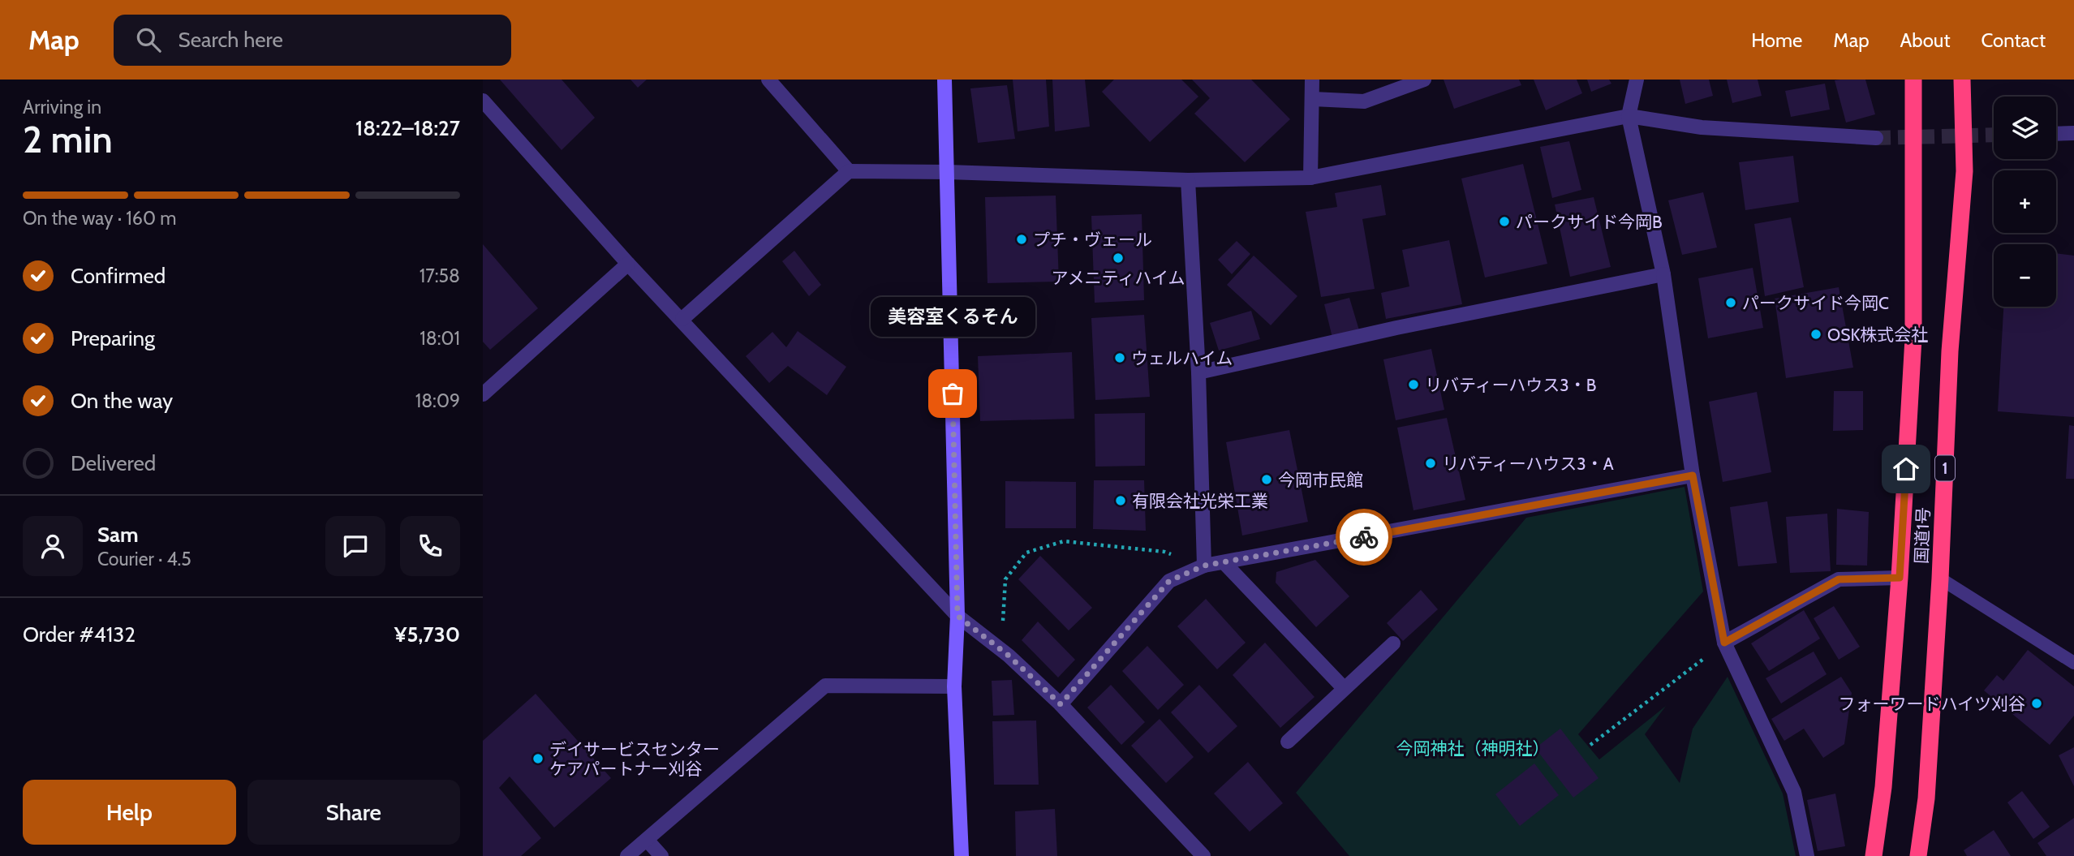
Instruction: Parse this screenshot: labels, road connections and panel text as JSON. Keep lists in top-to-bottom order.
{
  "streets": {
    "highway": ["1", "国道1号"]
  },
  "parks": ["今岡神社（神明社）"],
  "places": [
    "パークサイド今岡B",
    "プチ・ヴェール",
    "アメニティハイム",
    "パークサイド今岡C",
    "OSK株式会社",
    "ウェルハイム",
    "リバティーハウス3・B",
    "美容室くるそん",
    "リバティーハウス3・A",
    "今岡市民館",
    "有限会社光栄工業",
    "フォーワードハイツ刈谷",
    "デイサービスセンター ケアパートナー刈谷"
  ],
  "page": {
    "header": "Map",
    "search": "Search here",
    "nav": [
      "Home",
      "Map",
      "About",
      "Contact"
    ],
    "heading": ["2 min", "Arriving in", "18:22–18:27"],
    "panel": [
      "Sam",
      "Courier · 4.5",
      "Order #4132",
      "¥5,730"
    ],
    "map_buttons": ["+", "−"],
    "bar": "On the way · 160 m",
    "list": [
      ["Confirmed", "17:58"],
      ["Preparing", "18:01"],
      ["On the way", "18:09"],
      "Delivered"
    ],
    "bubble": "美容室くるそん",
    "buttons": ["Help", "Share"]
  }
}
